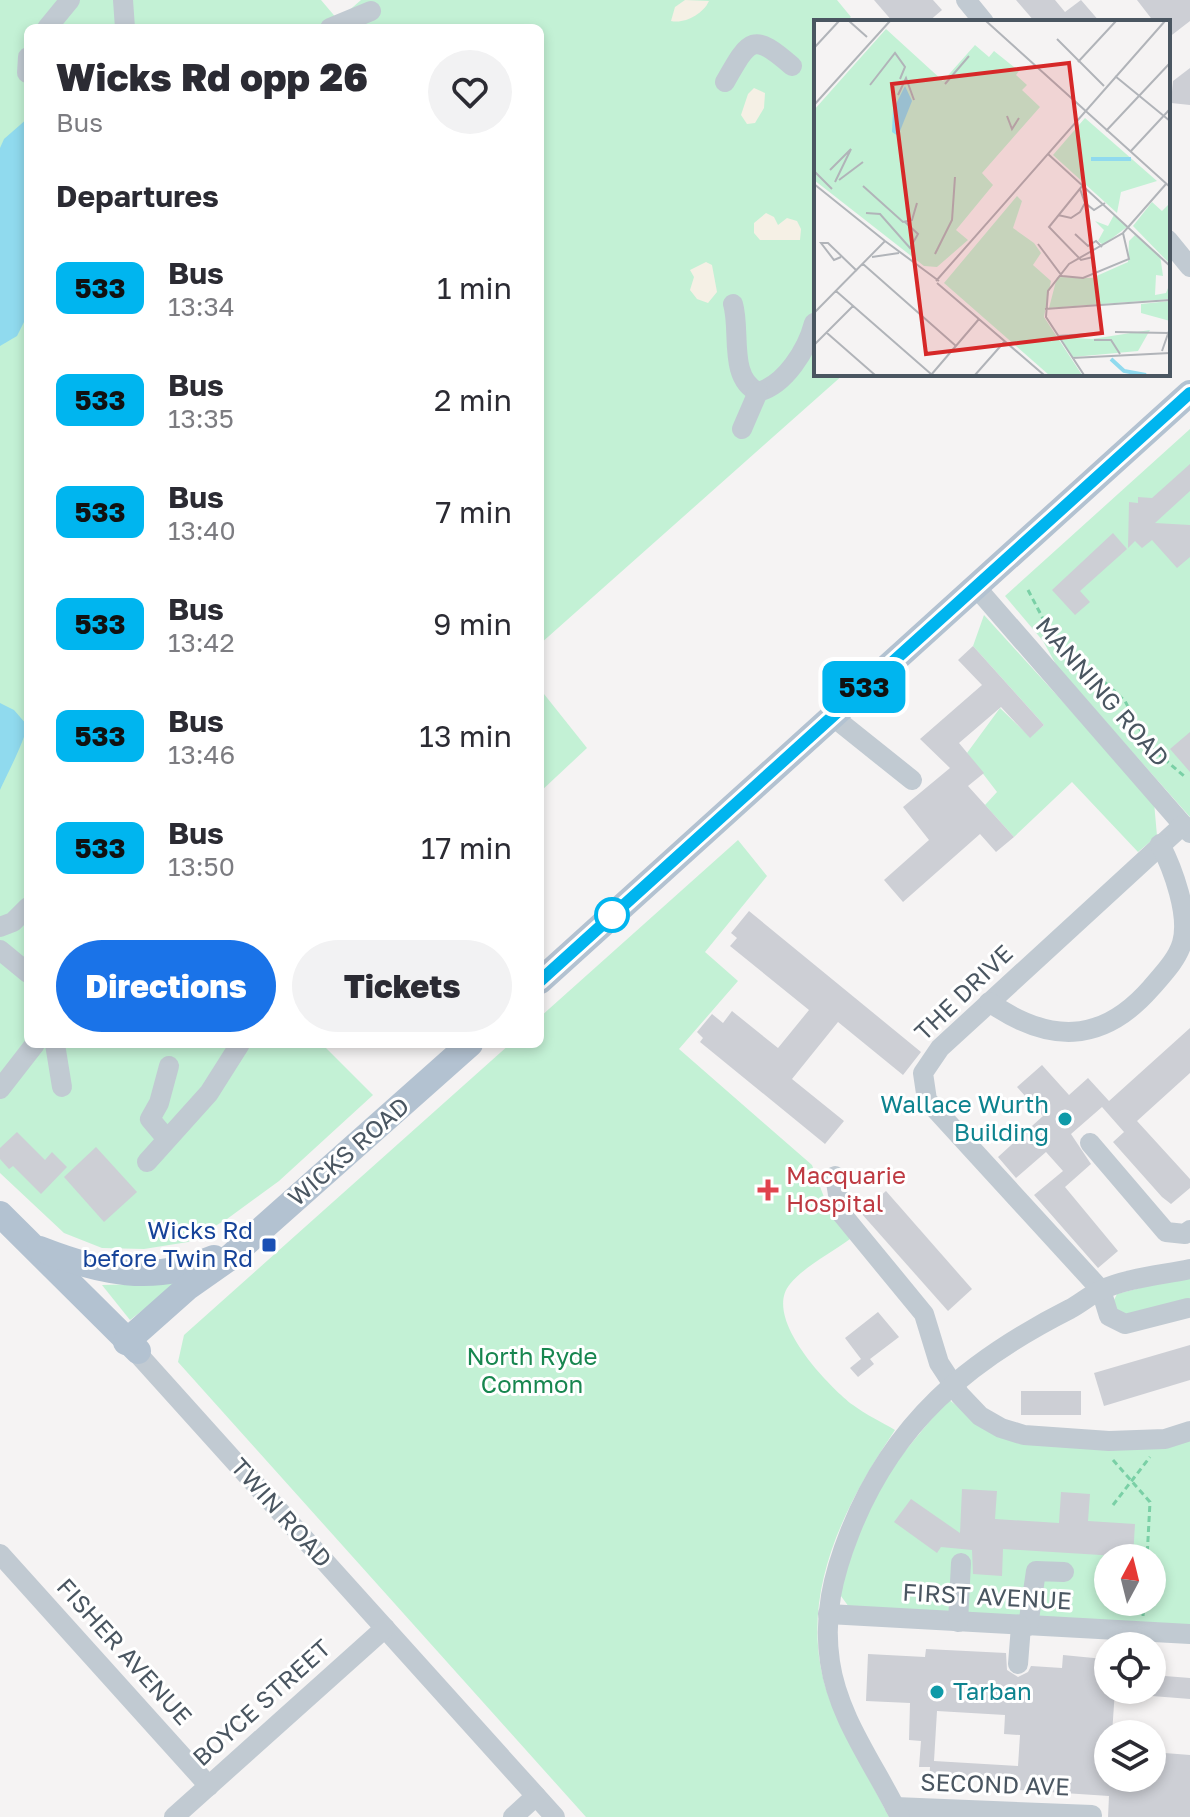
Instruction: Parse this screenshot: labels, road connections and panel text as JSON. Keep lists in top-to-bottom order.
{
  "streets": {
    "main road": ["WICKS ROAD", "TWIN ROAD"],
    "street": [
      "MANNING ROAD",
      "THE DRIVE",
      "FIRST AVENUE",
      "FISHER AVENUE",
      "BOYCE STREET",
      "SECOND AVE"
    ]
  },
  "crossings": [
    ["MANNING ROAD", "THE DRIVE"],
    ["WICKS ROAD", "TWIN ROAD"],
    ["TWIN ROAD", "BOYCE STREET"],
    ["FISHER AVENUE", "BOYCE STREET"]
  ],
  "parks": ["North Ryde Common"],
  "places": {
    "other": ["Wallace Wurth Building", "Tarban"],
    "health": ["Macquarie Hospital"],
    "transit": ["Wicks Rd before Twin Rd"]
  },
  "lines": ["bus line 533"],
  "north": "top",
  "page": {
    "on_map": "533",
    "heading": [
      ["Wicks Rd opp 26", "Bus"],
      "Departures"
    ],
    "list": [
      {
        "mark": "533",
        "name": "Bus",
        "note": "13:34",
        "value": "1 min"
      },
      {
        "mark": "533",
        "name": "Bus",
        "note": "13:35",
        "value": "2 min"
      },
      {
        "mark": "533",
        "name": "Bus",
        "note": "13:40",
        "value": "7 min"
      },
      {
        "mark": "533",
        "name": "Bus",
        "note": "13:42",
        "value": "9 min"
      },
      {
        "mark": "533",
        "name": "Bus",
        "note": "13:46",
        "value": "13 min"
      },
      {
        "mark": "533",
        "name": "Bus",
        "note": "13:50",
        "value": "17 min"
      }
    ],
    "buttons": ["Directions", "Tickets"]
  }
}
